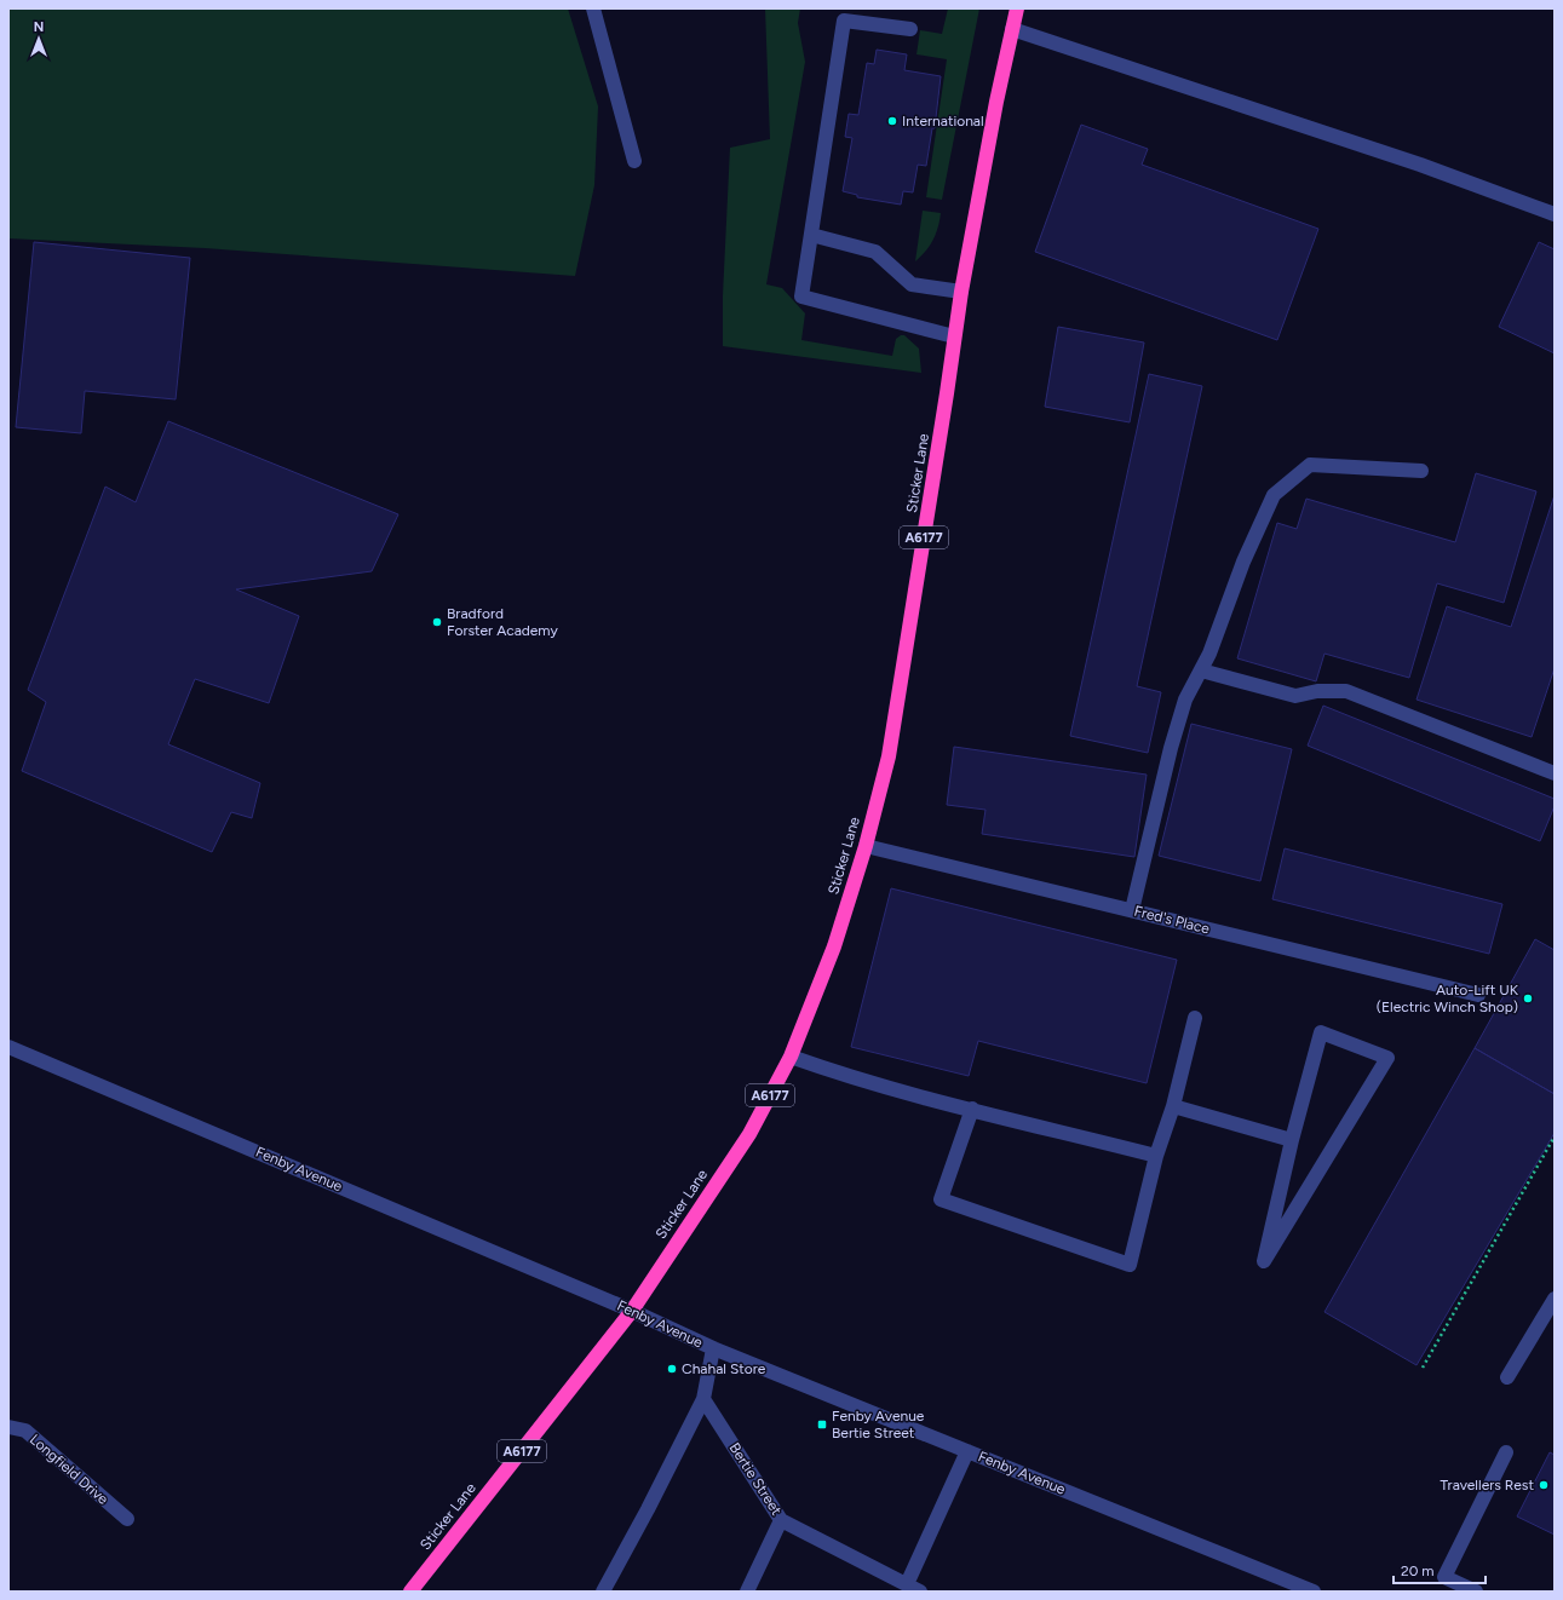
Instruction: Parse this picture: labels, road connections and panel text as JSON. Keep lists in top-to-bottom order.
{
  "streets": {
    "highway": ["Sticker Lane", "A6177"],
    "street": [
      "Fred's Place",
      "Fenby Avenue",
      "Longfield Drive",
      "Bertie Street"
    ]
  },
  "crossings": [
    ["Sticker Lane", "Fred's Place"],
    ["Sticker Lane", "Fenby Avenue"]
  ],
  "places": {
    "other": [
      "International",
      "Bradford Forster Academy",
      "Auto-Lift UK (Electric Winch Shop)",
      "Chahal Store",
      "Travellers Rest"
    ],
    "transit": ["Fenby Avenue Bertie Street"]
  },
  "scale_bar": "20 m",
  "north": "top"
}
